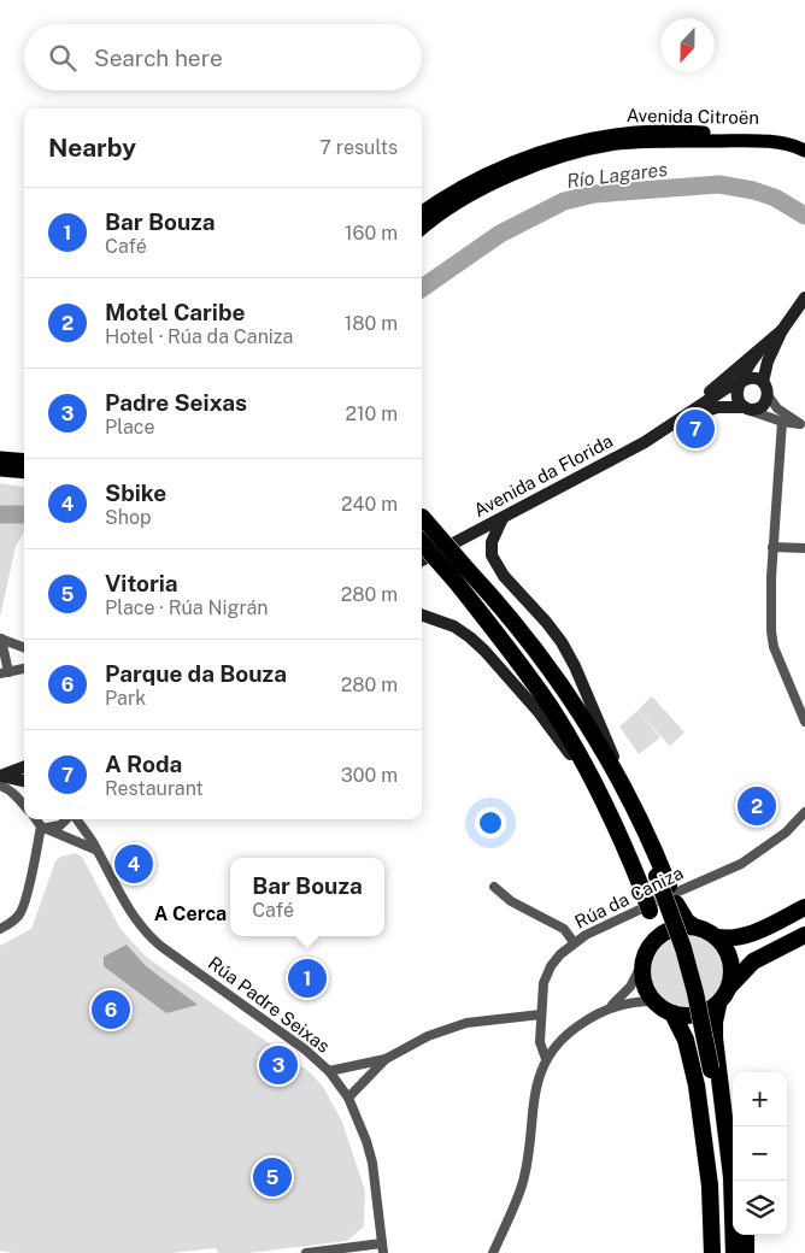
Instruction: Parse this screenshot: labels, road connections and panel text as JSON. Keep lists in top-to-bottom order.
{
  "streets": {
    "main road": ["Avenida Citroën", "Avenida da Florida"],
    "street": ["Rúa da Caniza", "Rúa Padre Seixas"]
  },
  "districts": ["A Cerca"],
  "water": ["Río Lagares"],
  "north": "bottom",
  "page": {
    "search": "Search here",
    "heading": ["Nearby", "7 results"],
    "list": [
      {
        "mark": "1",
        "name": "Bar Bouza",
        "note": "Café",
        "value": "160 m"
      },
      {
        "mark": "2",
        "name": "Motel Caribe",
        "note": "Hotel · Rúa da Caniza",
        "value": "180 m"
      },
      {
        "mark": "3",
        "name": "Padre Seixas",
        "note": "Place",
        "value": "210 m"
      },
      {
        "mark": "4",
        "name": "Sbike",
        "note": "Shop",
        "value": "240 m"
      },
      {
        "mark": "5",
        "name": "Vitoria",
        "note": "Place · Rúa Nigrán",
        "value": "280 m"
      },
      {
        "mark": "6",
        "name": "Parque da Bouza",
        "note": "Park",
        "value": "280 m"
      },
      {
        "mark": "7",
        "name": "A Roda",
        "note": "Restaurant",
        "value": "300 m"
      }
    ],
    "pins": [
      "7",
      "2",
      "4",
      "1",
      "6",
      "3",
      "5"
    ],
    "popup": ["Bar Bouza", "Café"],
    "map_buttons": ["+", "−"]
  }
}
